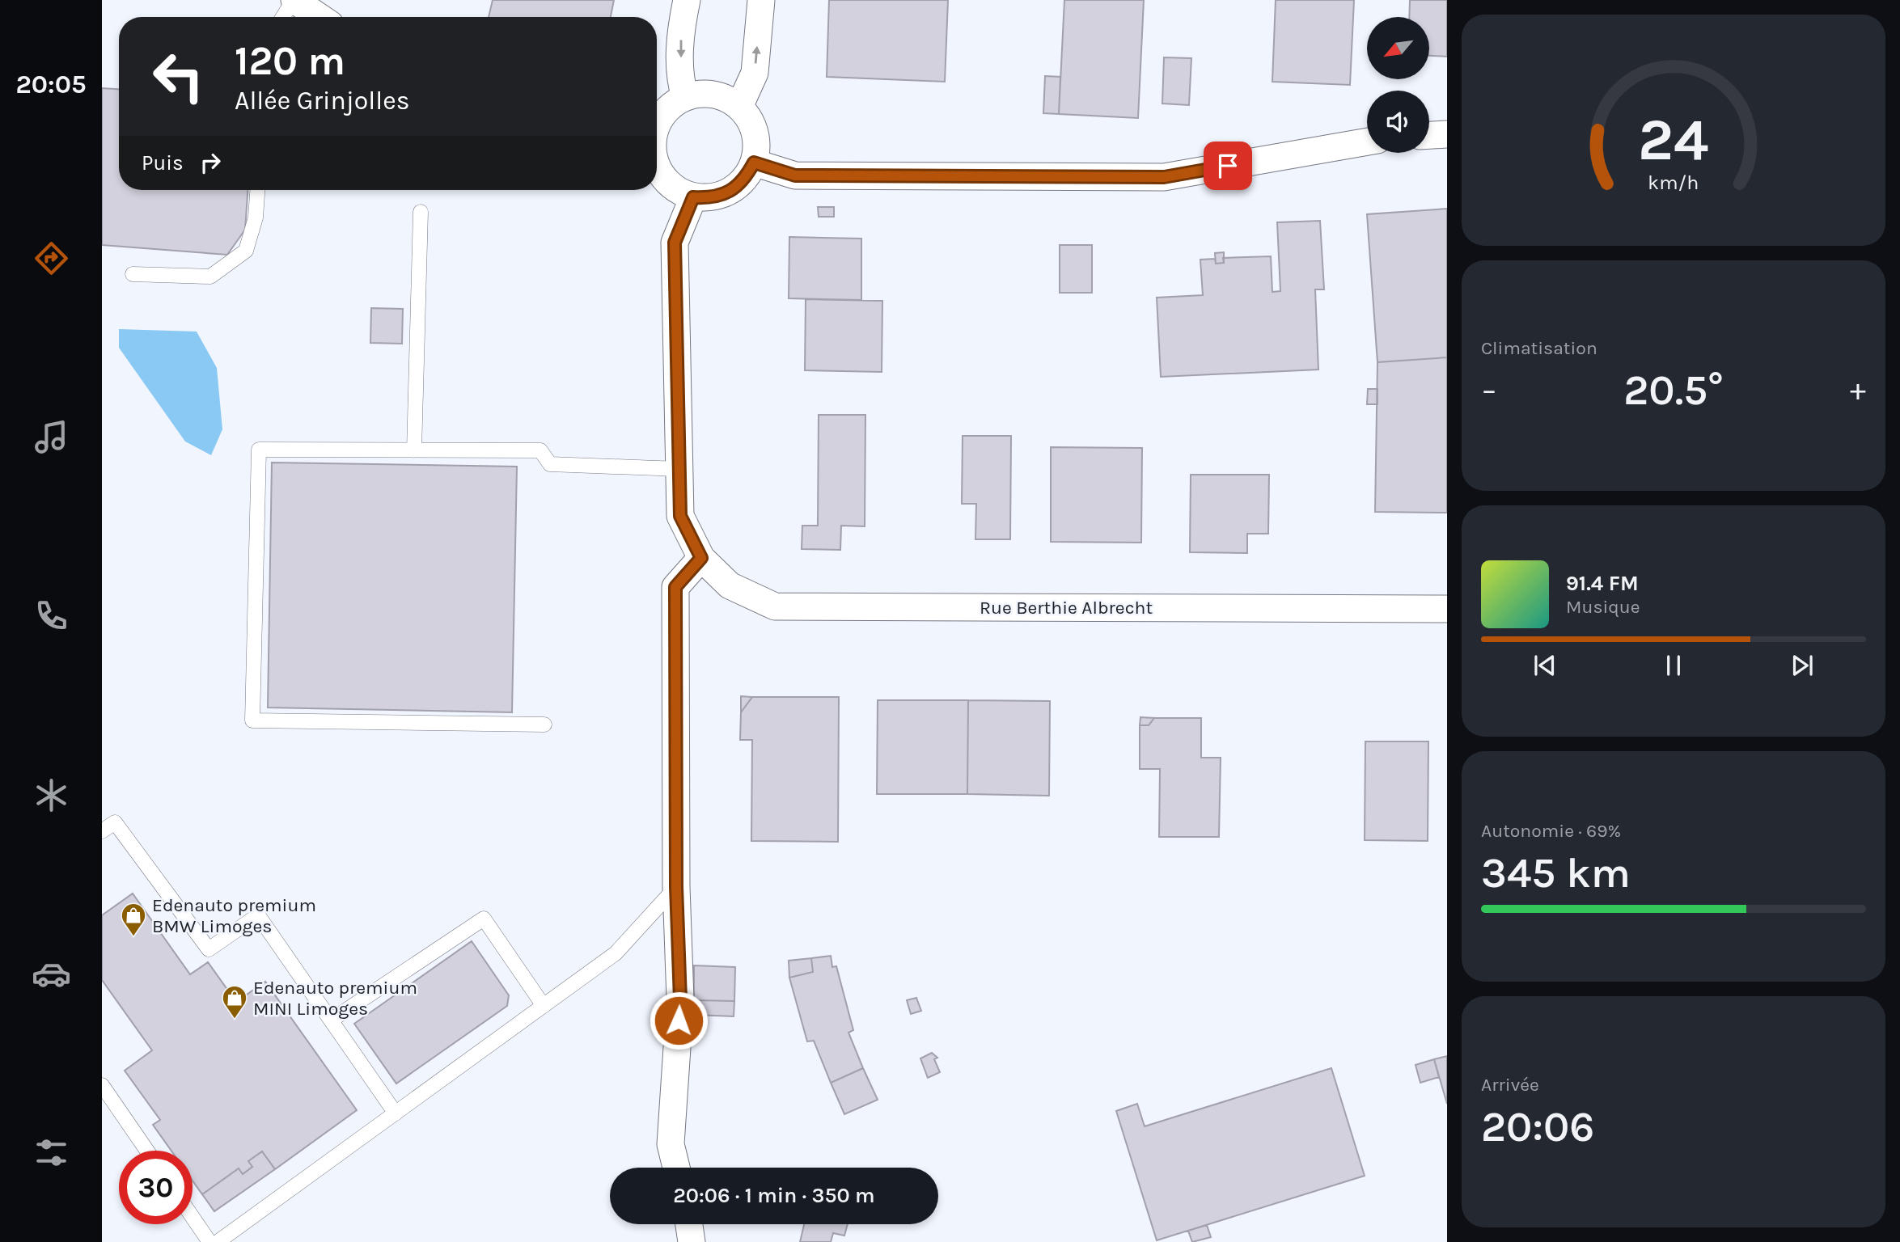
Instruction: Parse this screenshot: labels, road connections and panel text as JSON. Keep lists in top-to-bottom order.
{
  "streets": {
    "street": ["Rue Berthie Albrecht"]
  },
  "places": {
    "shop": ["Edenauto premium BMW Limoges", "Edenauto premium MINI Limoges"]
  },
  "north": "bottom left",
  "page": {
    "tabs": "20:05",
    "turn": ["120 m", "Allée Grinjolles"],
    "then": "Puis",
    "tile": [
      "Climatisation",
      ["Autonomie · 69%", "345 km"],
      ["Arrivée", "20:06"]
    ],
    "heat": ["−", "20.5°", "+"],
    "song": ["91.4 FM", "Musique"],
    "limit": "30",
    "trip": "20:06 · 1 min · 350 m",
    "gauge": ["24", "km/h"]
  }
}
